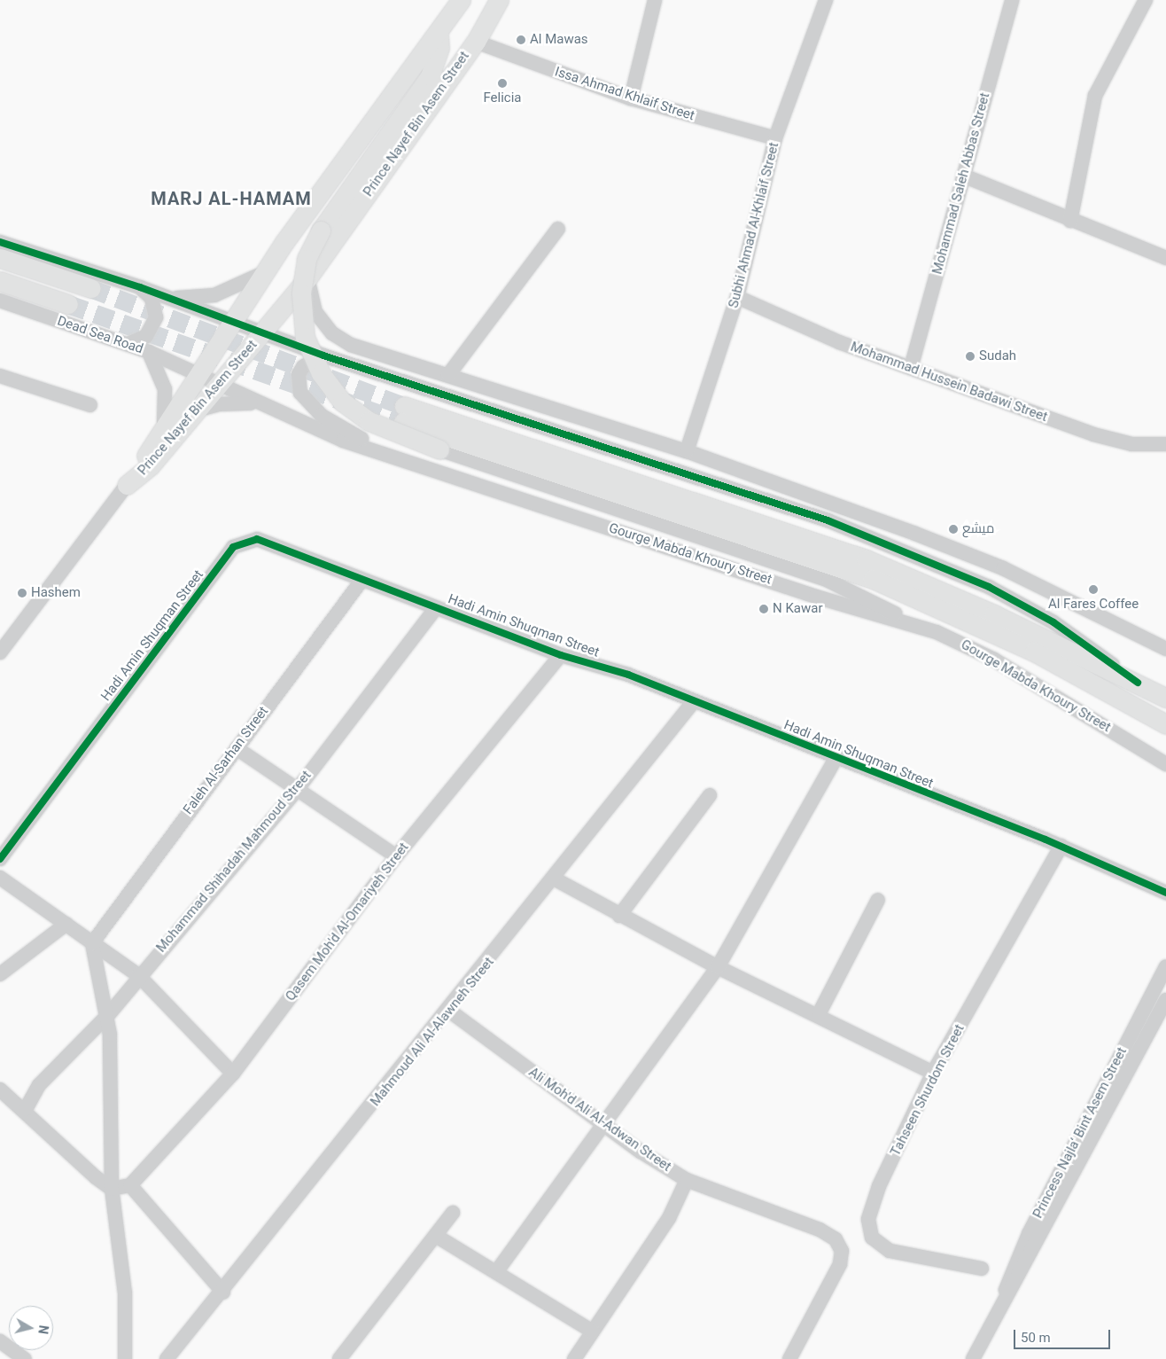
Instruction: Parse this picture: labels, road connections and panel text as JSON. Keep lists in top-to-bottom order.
{
  "streets": {
    "main road": ["Prince Nayef Bin Asem Street", "Dead Sea Road"],
    "street": [
      "Issa Ahmad Khlaif Street",
      "Mohammad Saleh Abbas Street",
      "Subhi Ahmad Al-Khlaif Street",
      "Mohammad Hussein Badawi Street",
      "Gourge Mabda Khoury Street",
      "Hadi Amin Shuqman Street",
      "Faleh Al-Sarhan Street",
      "Mohammad Shihadah Mahmoud Street",
      "Qasem Moh'd Al-Omariyeh Street",
      "Mahmoud Ali Al-Alawneh Street",
      "Tahseen Shurdom Street",
      "Ali Moh'd Ali Al-Adwan Street",
      "Princess Najla‘ Bint Asem Street"
    ]
  },
  "crossings": [
    ["Issa Ahmad Khlaif Street", "Prince Nayef Bin Asem Street"],
    ["Issa Ahmad Khlaif Street", "Subhi Ahmad Al-Khlaif Street"],
    ["Prince Nayef Bin Asem Street", "Dead Sea Road"],
    ["Prince Nayef Bin Asem Street", "Gourge Mabda Khoury Street"],
    ["Mohammad Saleh Abbas Street", "Mohammad Hussein Badawi Street"],
    ["Subhi Ahmad Al-Khlaif Street", "Mohammad Hussein Badawi Street"],
    ["Dead Sea Road", "Gourge Mabda Khoury Street"],
    ["Hadi Amin Shuqman Street", "Faleh Al-Sarhan Street"],
    ["Hadi Amin Shuqman Street", "Mohammad Shihadah Mahmoud Street"],
    ["Hadi Amin Shuqman Street", "Qasem Moh'd Al-Omariyeh Street"],
    ["Hadi Amin Shuqman Street", "Mahmoud Ali Al-Alawneh Street"],
    ["Hadi Amin Shuqman Street", "Tahseen Shurdom Street"],
    ["Mahmoud Ali Al-Alawneh Street", "Ali Moh'd Ali Al-Adwan Street"]
  ],
  "districts": ["MARJ AL-HAMAM"],
  "places": [
    "Al Mawas",
    "Felicia",
    "Sudah",
    "ميشع",
    "Al Fares Coffee",
    "Hashem",
    "N Kawar"
  ],
  "scale_bar": "50 m",
  "north": "right"
}
